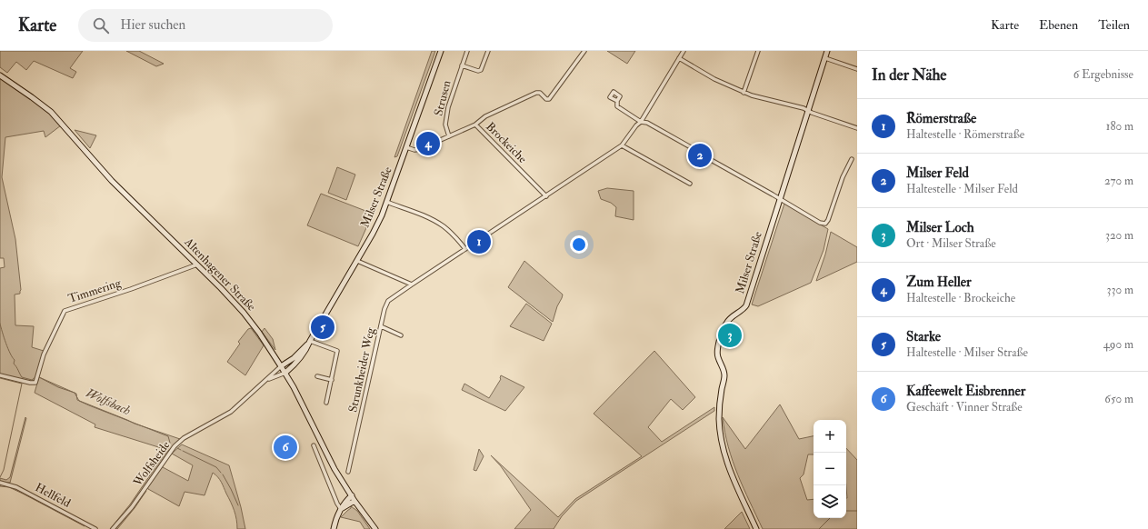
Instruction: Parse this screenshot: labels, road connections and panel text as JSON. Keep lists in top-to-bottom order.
{
  "streets": {
    "main road": ["Milser Straße", "Altenhagener Straße"],
    "street": [
      "Strusen",
      "Brockeiche",
      "Timmering",
      "Strunkheider Weg",
      "Wolfsheide",
      "Hellfeld"
    ]
  },
  "crossings": [
    ["Strusen", "Brockeiche"],
    ["Brockeiche", "Milser Straße"],
    ["Brockeiche", "Strunkheider Weg"],
    ["Milser Straße", "Altenhagener Straße"],
    ["Milser Straße", "Wolfsheide"],
    ["Altenhagener Straße", "Timmering"],
    ["Altenhagener Straße", "Wolfsheide"]
  ],
  "water": ["Wolfsbach"],
  "page": {
    "header": "Karte",
    "search": "Hier suchen",
    "nav": ["Karte", "Ebenen", "Teilen"],
    "heading": ["In der Nähe", "6 Ergebnisse"],
    "list": [
      {
        "mark": "1",
        "name": "Römerstraße",
        "note": "Haltestelle · Römerstraße",
        "value": "180 m"
      },
      {
        "mark": "2",
        "name": "Milser Feld",
        "note": "Haltestelle · Milser Feld",
        "value": "270 m"
      },
      {
        "mark": "3",
        "name": "Milser Loch",
        "note": "Ort · Milser Straße",
        "value": "320 m"
      },
      {
        "mark": "4",
        "name": "Zum Heller",
        "note": "Haltestelle · Brockeiche",
        "value": "330 m"
      },
      {
        "mark": "5",
        "name": "Starke",
        "note": "Haltestelle · Milser Straße",
        "value": "490 m"
      },
      {
        "mark": "6",
        "name": "Kaffeewelt Eisbrenner",
        "note": "Geschäft · Vinner Straße",
        "value": "650 m"
      }
    ],
    "pins": [
      "4",
      "2",
      "1",
      "5",
      "3",
      "6"
    ],
    "map_buttons": ["+", "−"]
  }
}
